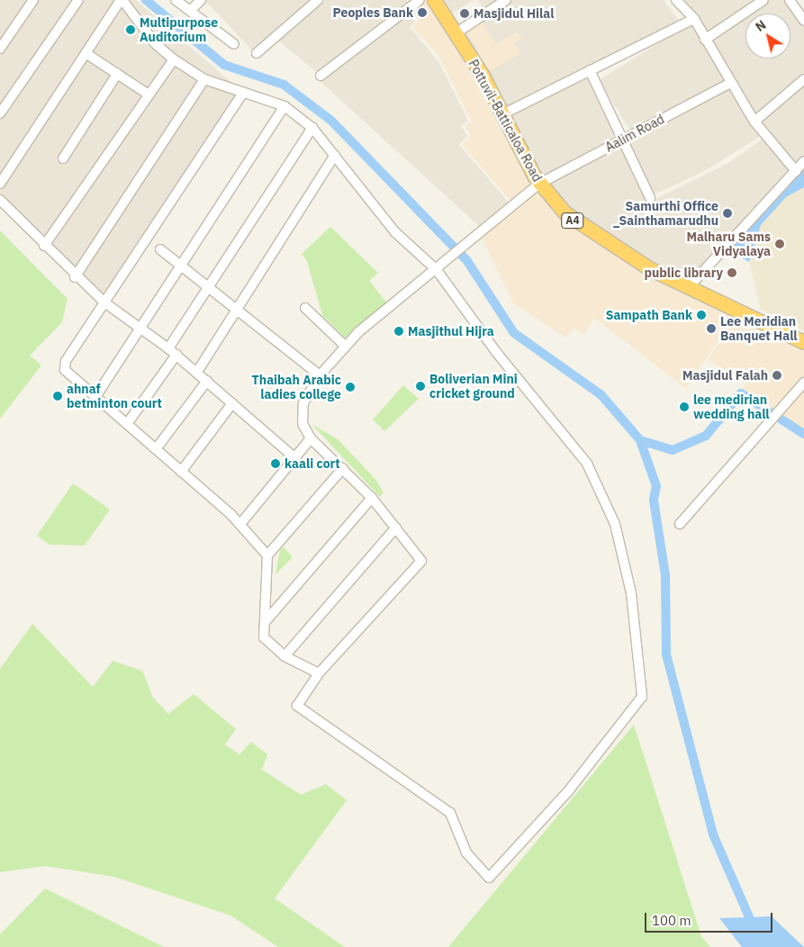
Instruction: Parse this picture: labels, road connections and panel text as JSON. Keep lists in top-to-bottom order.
{
  "streets": {
    "highway": ["Pottuvil-Batticaloa Road", "A4"],
    "street": ["Aalim Road"]
  },
  "crossings": [
    ["Pottuvil-Batticaloa Road", "Aalim Road"]
  ],
  "places": [
    "Peoples Bank",
    "Masjidul Hilal",
    "Multipurpose Auditorium",
    "Samurthi Office _Sainthamarudhu",
    "Malharu Sams Vidyalaya",
    "public library",
    "Sampath Bank",
    "Lee Meridian Banquet Hall",
    "Masjithul Hijra",
    "Masjidul Falah",
    "Boliverian Mini cricket ground",
    "Thaibah Arabic ladies college",
    "ahnaf betminton court",
    "lee medirian wedding hall",
    "kaali cort"
  ],
  "scale_bar": "100 m",
  "north": "top left"
}
